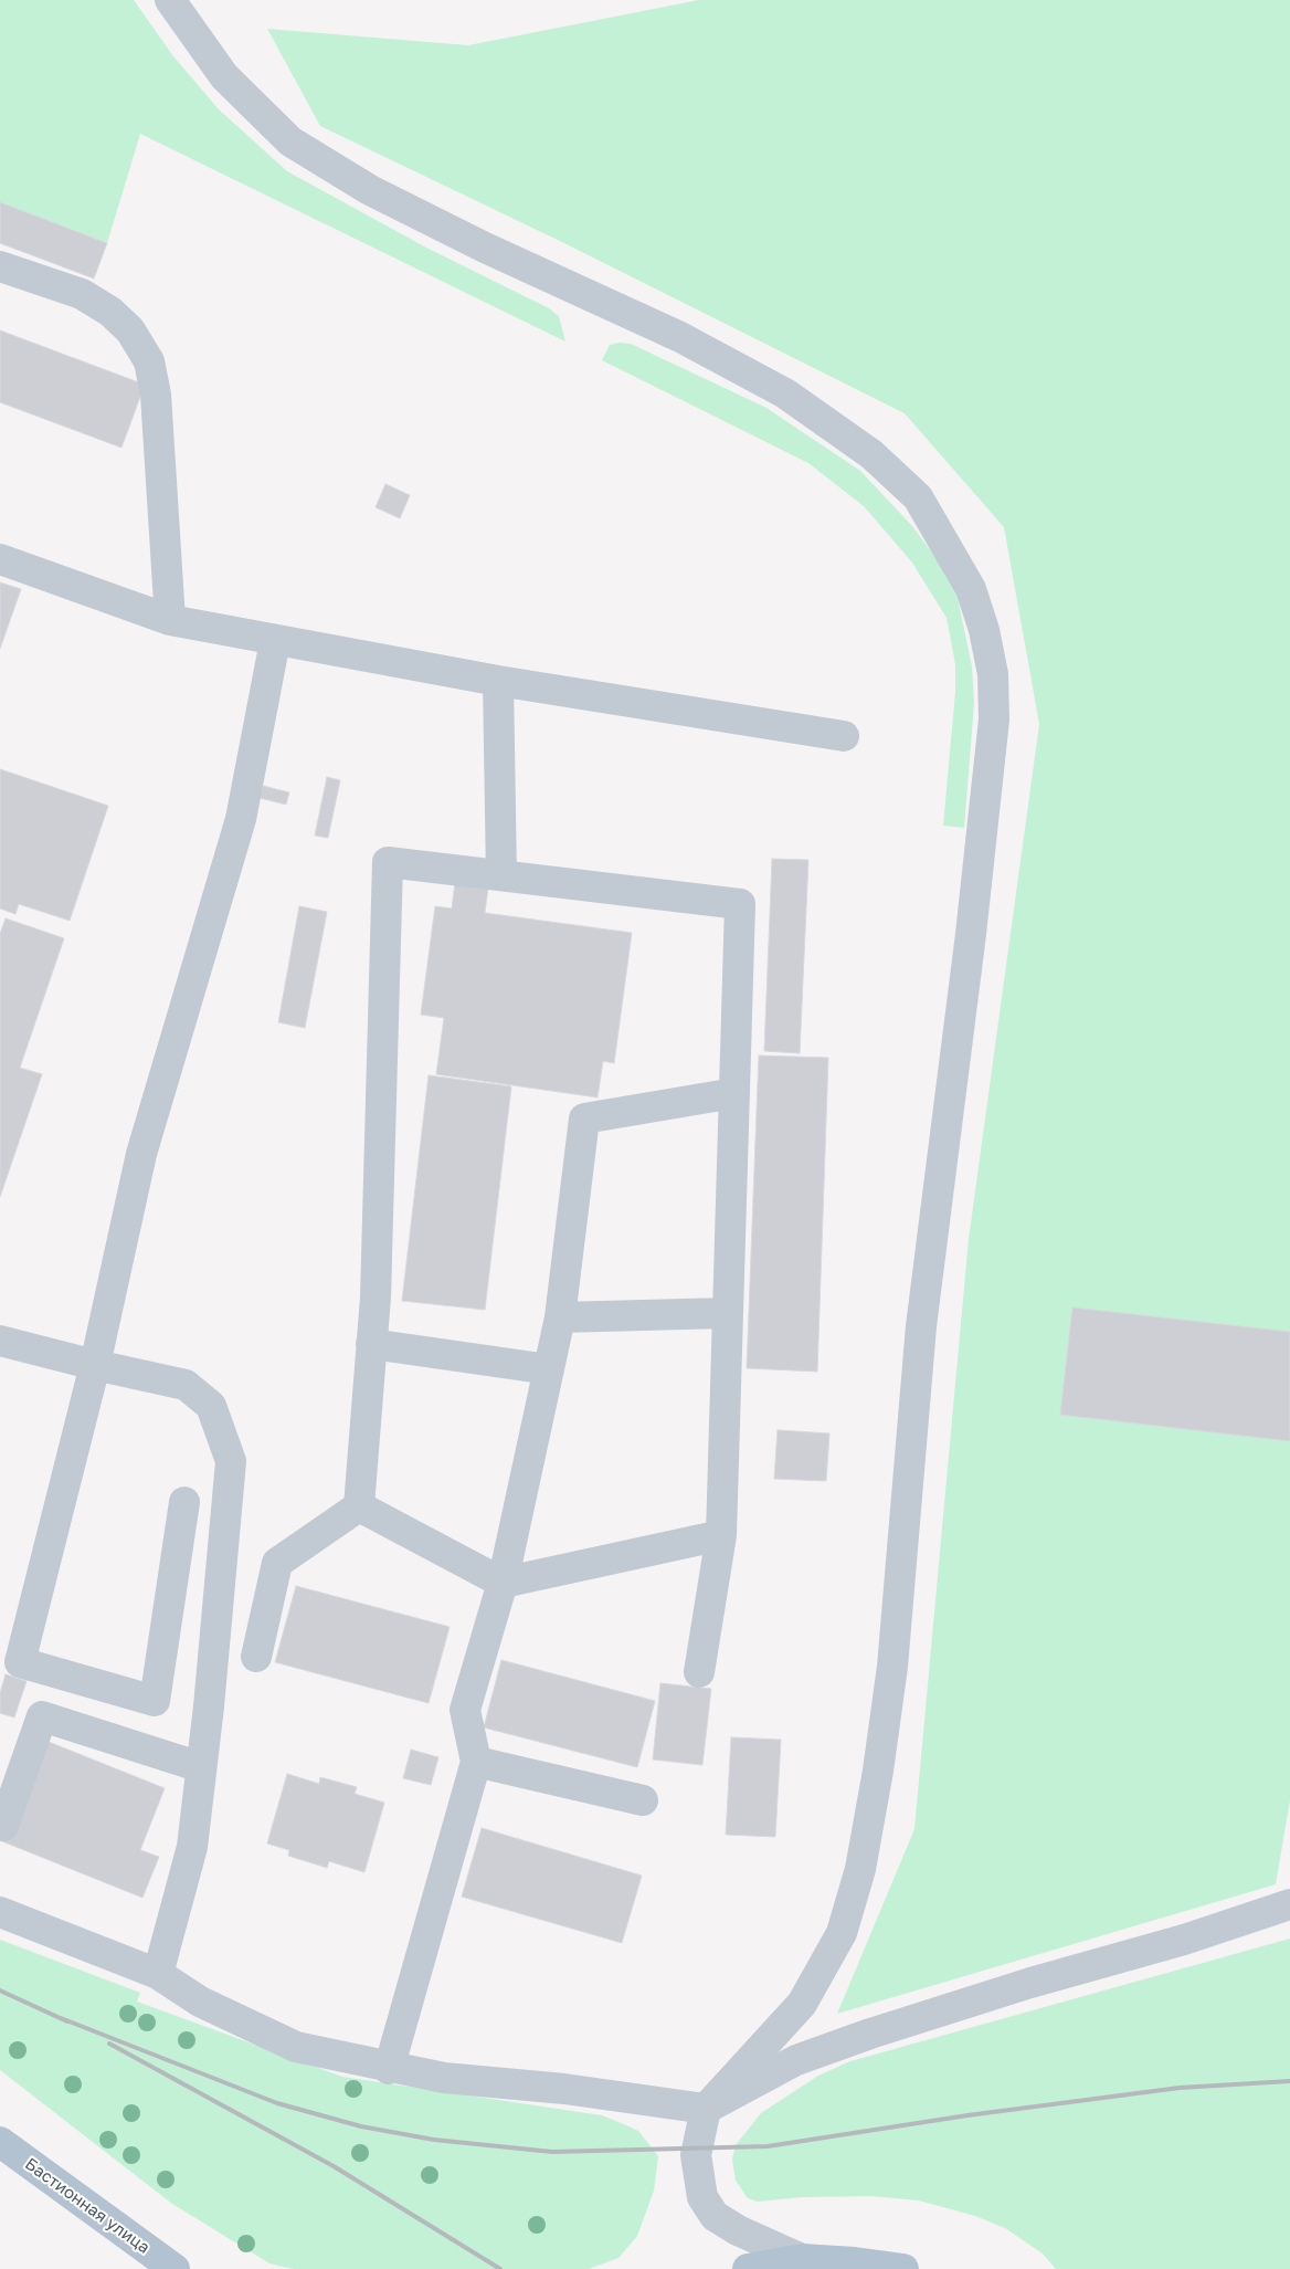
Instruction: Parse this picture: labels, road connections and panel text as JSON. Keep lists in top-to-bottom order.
{
  "streets": {
    "main road": ["Бастионная улица"]
  }
}
